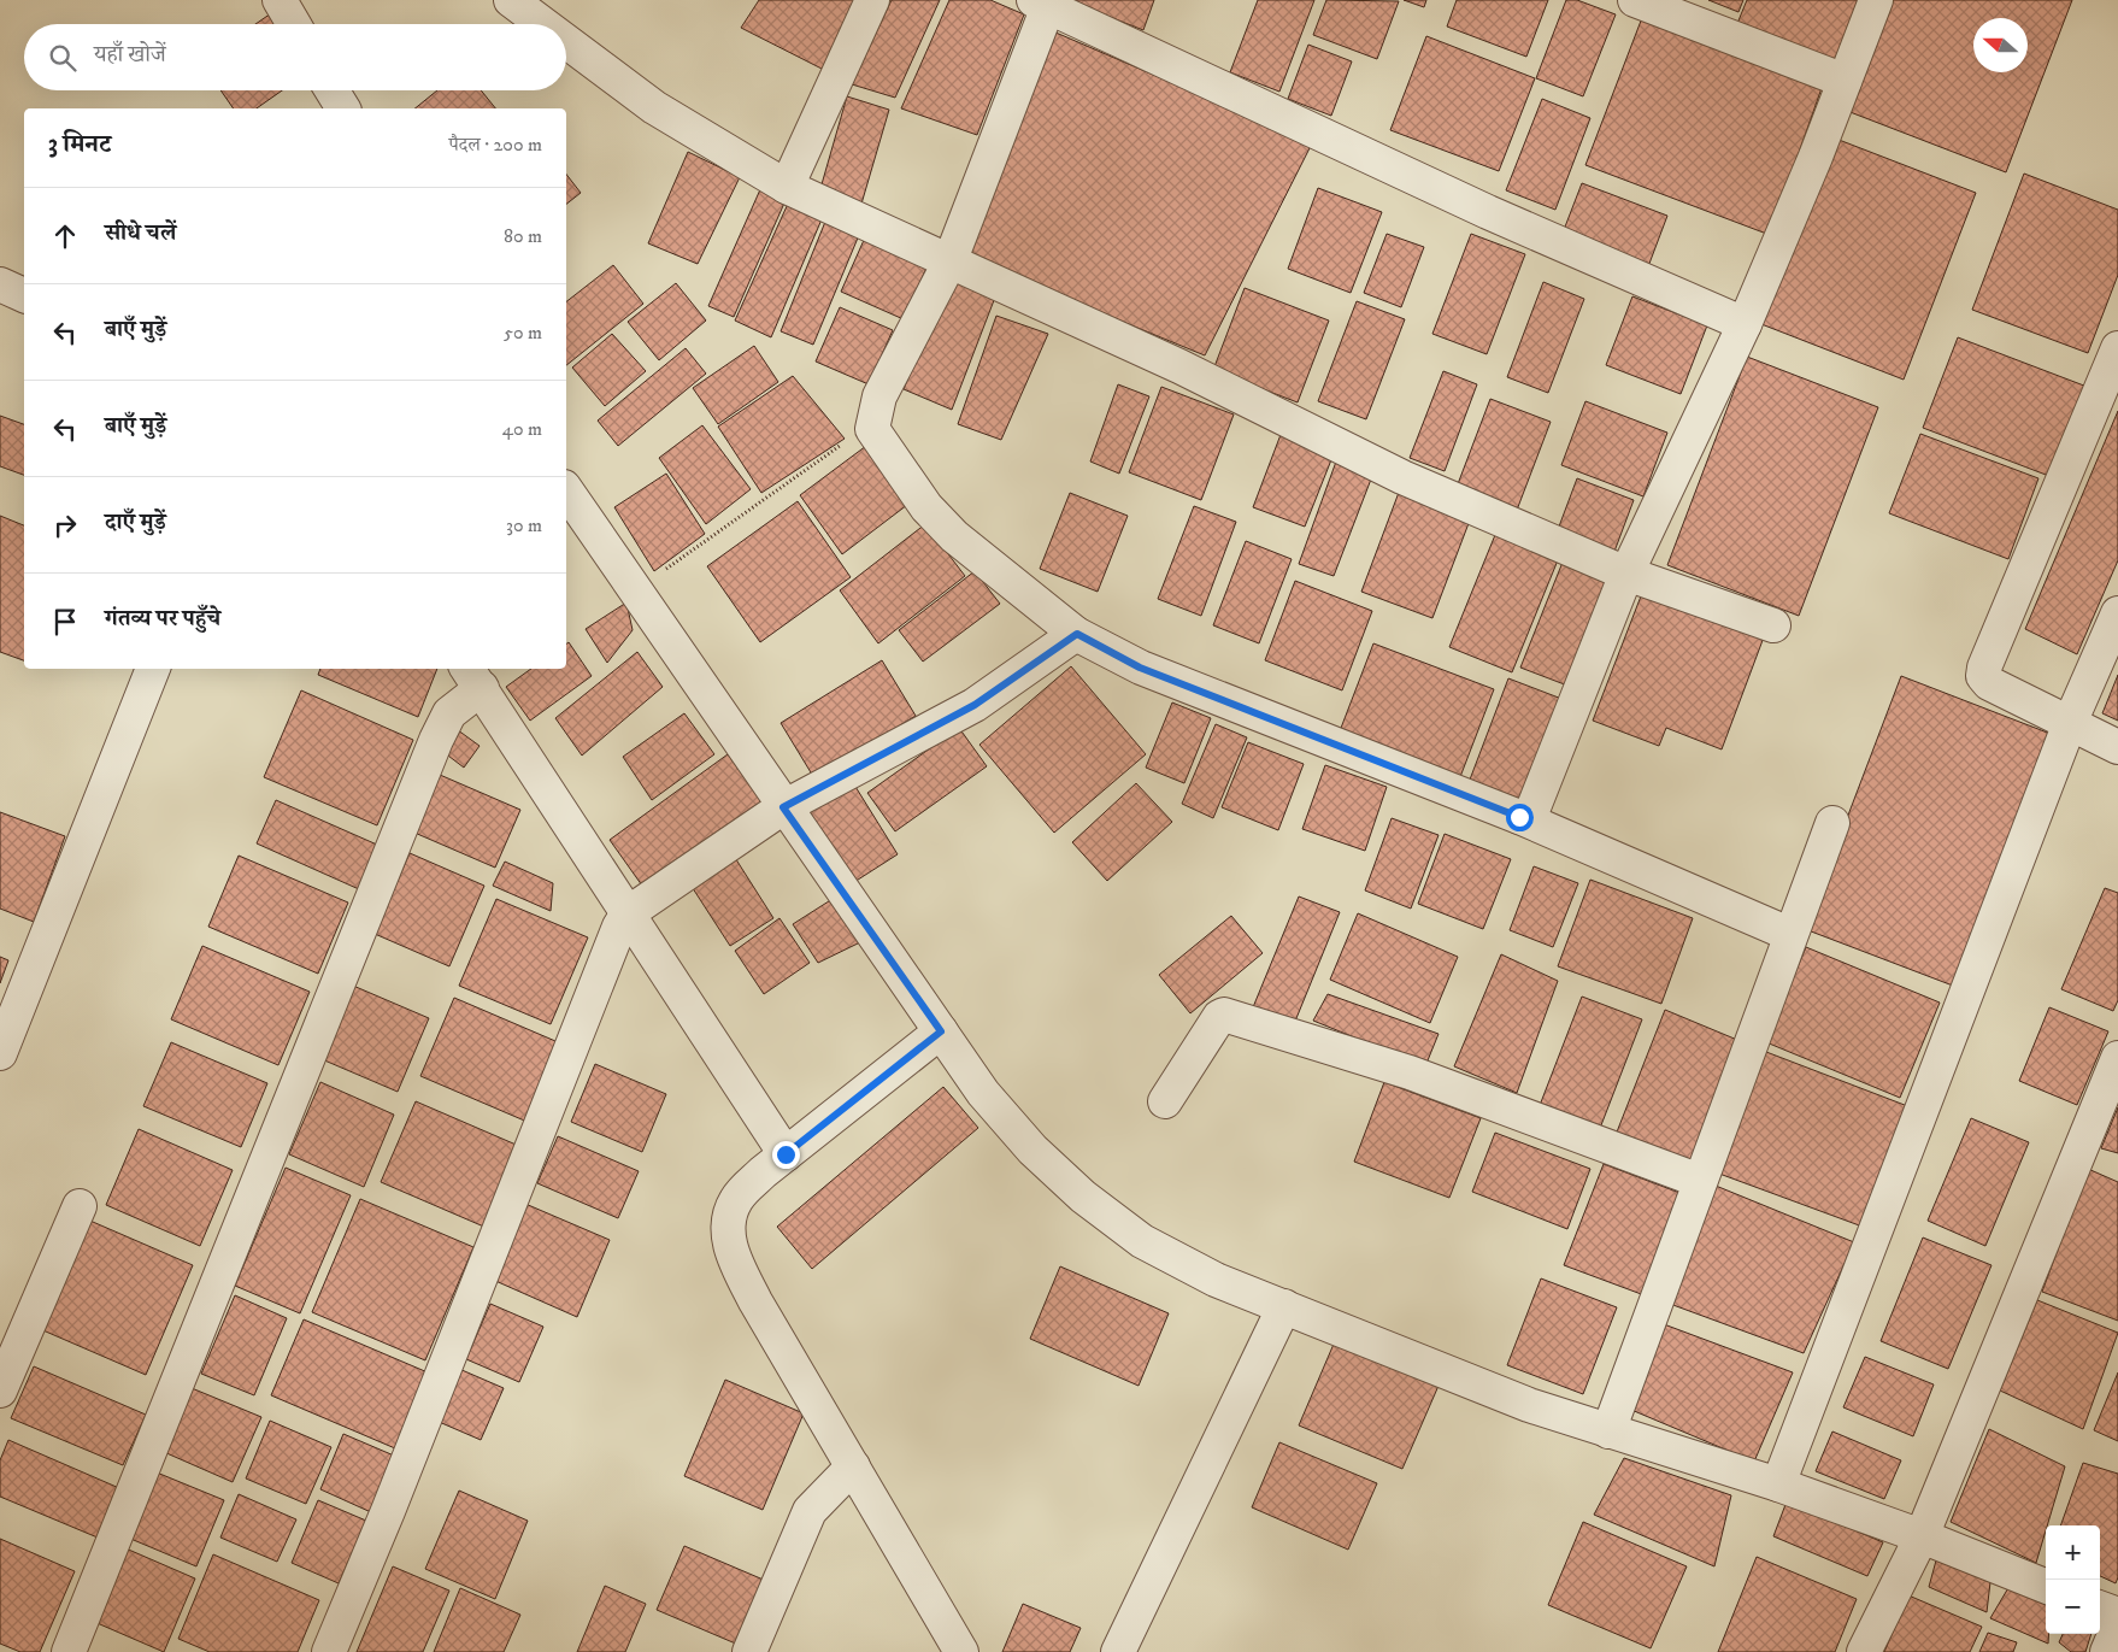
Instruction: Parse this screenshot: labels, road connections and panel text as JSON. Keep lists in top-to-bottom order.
{
  "north": "left",
  "page": {
    "search": "यहाँ खोजें",
    "heading": ["3 मिनट", "पैदल · 200 m"],
    "list": [
      ["सीधे चलें", "80 m"],
      ["बाएँ मुड़ें", "50 m"],
      ["बाएँ मुड़ें", "40 m"],
      ["दाएँ मुड़ें", "30 m"],
      "गंतव्य पर पहुँचे"
    ],
    "map_buttons": ["+", "−"]
  }
}
